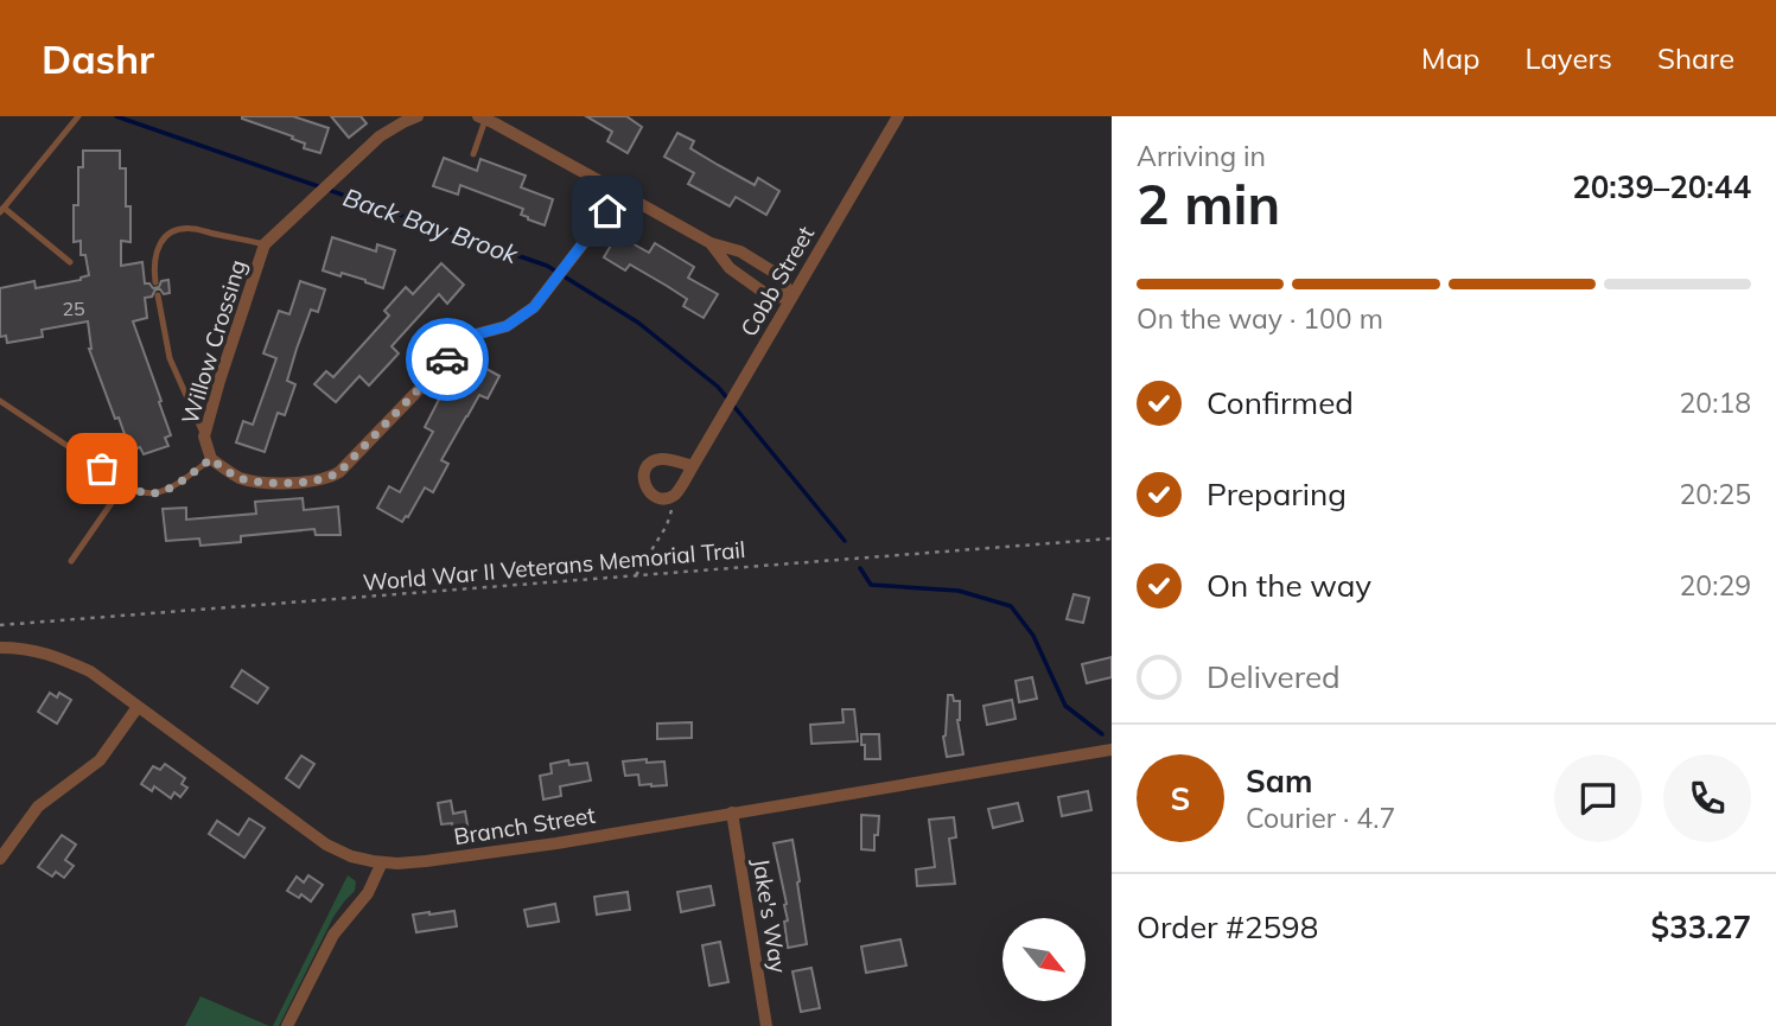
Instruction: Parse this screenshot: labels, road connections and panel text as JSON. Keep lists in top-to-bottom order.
{
  "streets": {
    "street": [
      "Cobb Street",
      "Willow Crossing",
      "Branch Street",
      "Jake's Way"
    ],
    "path": ["World War II Veterans Memorial Trail"]
  },
  "crossings": [
    ["Branch Street", "Jake's Way"]
  ],
  "water": ["Back Bay Brook"],
  "house_numbers": ["25"],
  "north": "bottom right",
  "page": {
    "header": "Dashr",
    "nav": ["Map", "Layers", "Share"],
    "heading": ["2 min", "Arriving in", "20:39–20:44"],
    "panel": [
      "Sam",
      "Courier · 4.7",
      "Order #2598",
      "$33.27"
    ],
    "bar": "On the way · 100 m",
    "list": [
      ["Confirmed", "20:18"],
      ["Preparing", "20:25"],
      ["On the way", "20:29"],
      "Delivered"
    ],
    "round": "S"
  }
}
